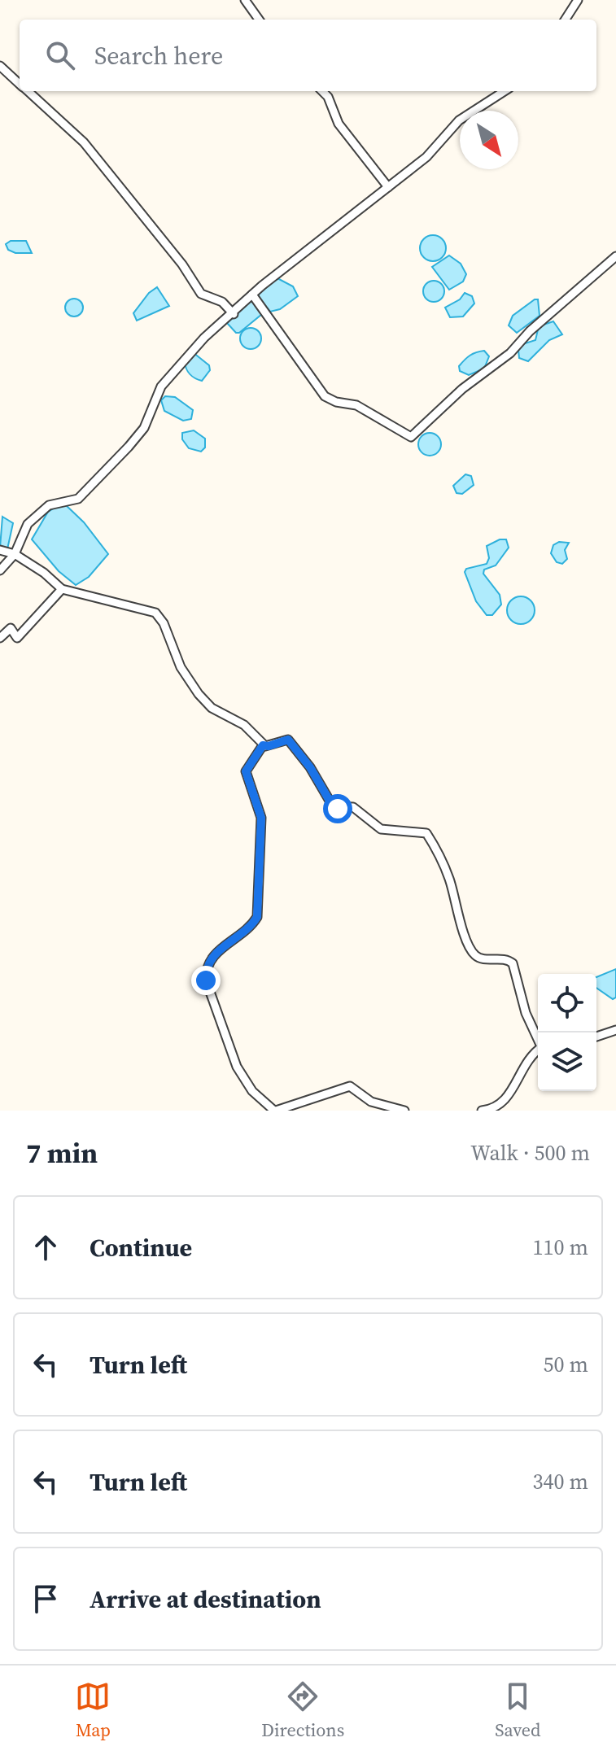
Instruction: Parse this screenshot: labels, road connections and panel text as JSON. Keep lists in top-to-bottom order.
{
  "north": "bottom right",
  "page": {
    "search": "Search here",
    "heading": ["7 min", "Walk · 500 m"],
    "list": [
      ["Continue", "110 m"],
      ["Turn left", "50 m"],
      ["Turn left", "340 m"],
      "Arrive at destination"
    ],
    "nav": ["Map", "Directions", "Saved"]
  }
}
